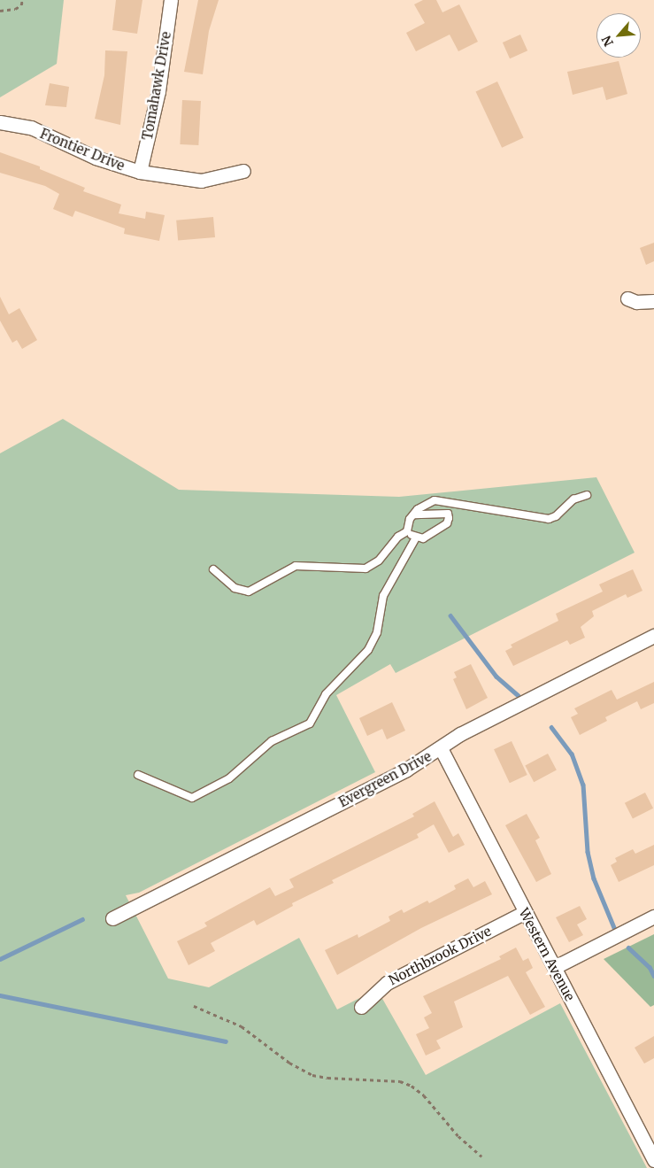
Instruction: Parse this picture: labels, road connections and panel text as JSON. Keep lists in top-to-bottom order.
{
  "streets": {
    "street": [
      "Tomahawk Drive",
      "Frontier Drive",
      "Evergreen Drive",
      "Western Avenue",
      "Northbrook Drive"
    ]
  },
  "crossings": [
    ["Tomahawk Drive", "Frontier Drive"],
    ["Evergreen Drive", "Western Avenue"],
    ["Western Avenue", "Northbrook Drive"]
  ],
  "north": "bottom left"
}
